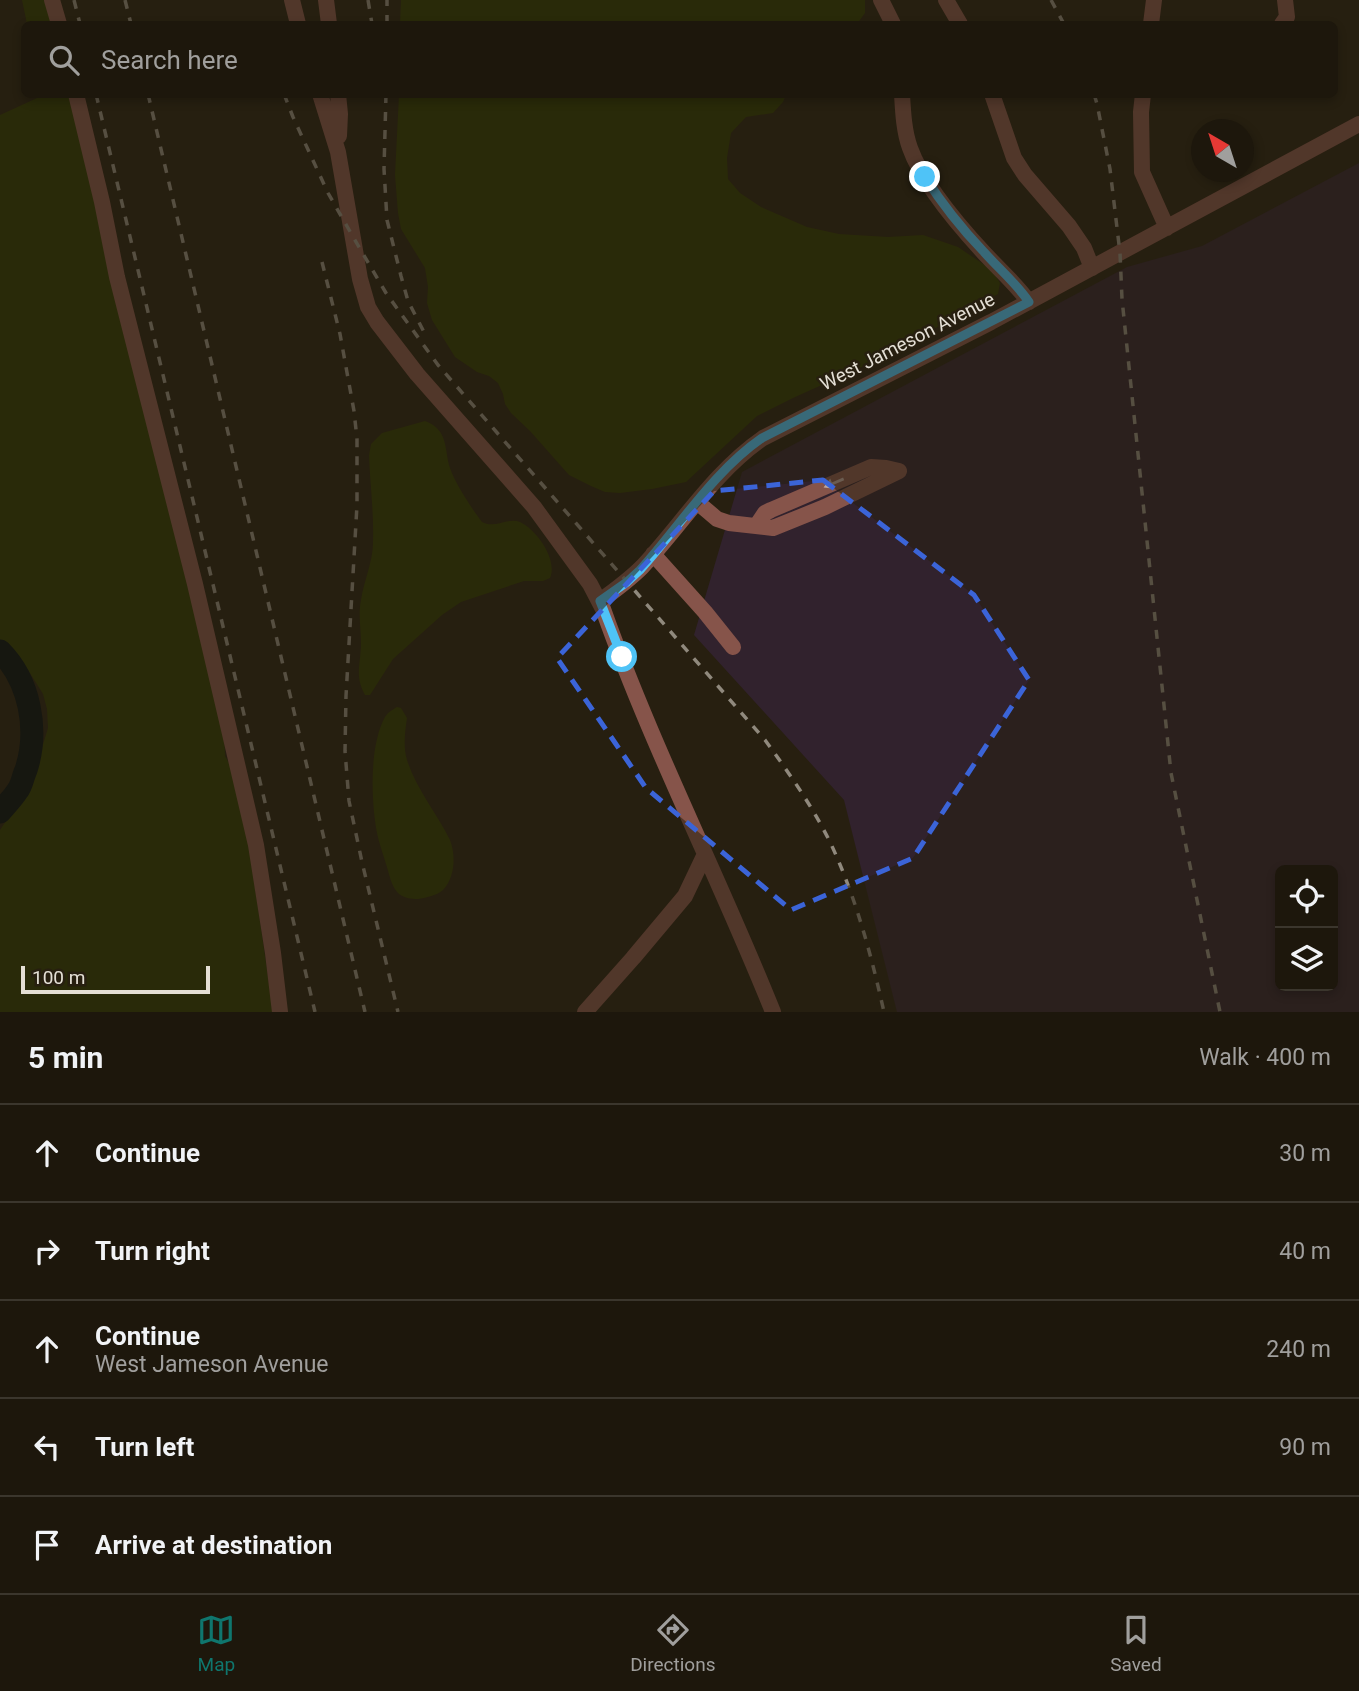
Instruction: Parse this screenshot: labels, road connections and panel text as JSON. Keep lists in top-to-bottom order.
{
  "streets": {
    "lane": ["West Jameson Avenue"]
  },
  "scale_bar": "100 m",
  "north": "top left",
  "page": {
    "search": "Search here",
    "scale": "100 m",
    "heading": ["5 min", "Walk · 400 m"],
    "list": [
      ["Continue", "30 m"],
      ["Turn right", "40 m"],
      ["Continue", "West Jameson Avenue", "240 m"],
      ["Turn left", "90 m"],
      "Arrive at destination"
    ],
    "nav": ["Map", "Directions", "Saved"]
  }
}
